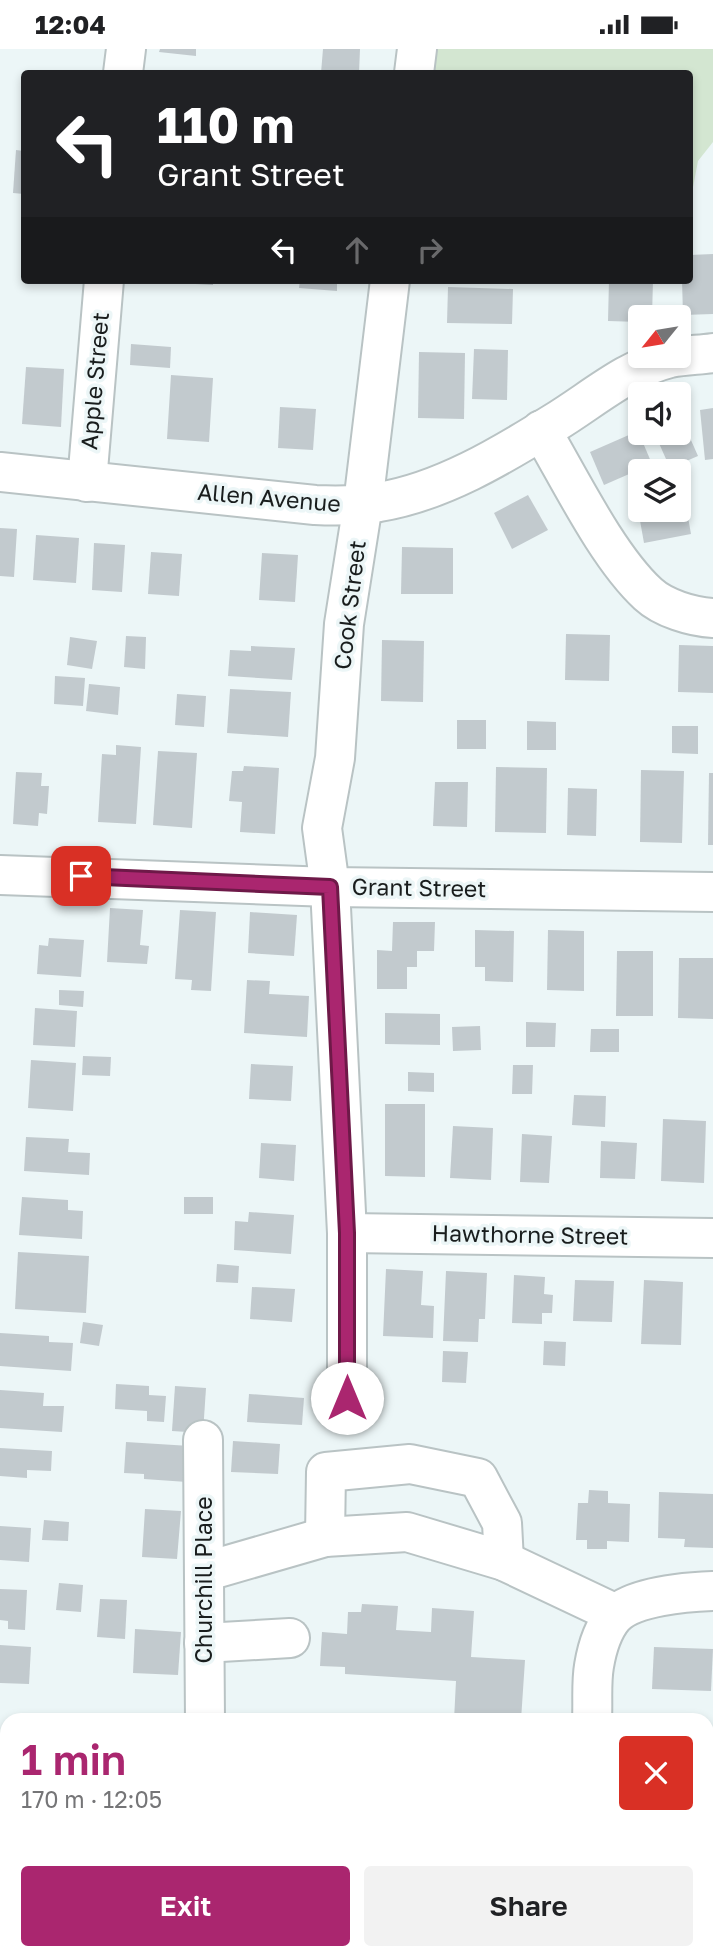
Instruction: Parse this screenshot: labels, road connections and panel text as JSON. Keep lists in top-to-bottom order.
{
  "streets": {
    "street": [
      "Apple Street",
      "Allen Avenue",
      "Cook Street",
      "Grant Street",
      "Hawthorne Street",
      "Churchill Place"
    ]
  },
  "crossings": [
    ["Apple Street", "Allen Avenue"],
    ["Allen Avenue", "Cook Street"],
    ["Cook Street", "Grant Street"],
    ["Cook Street", "Hawthorne Street"]
  ],
  "north": "bottom left",
  "page": {
    "status": "12:04",
    "turn": ["110 m", "Grant Street"],
    "heading": ["1 min", "170 m · 12:05"],
    "buttons": ["Exit", "Share"]
  }
}
